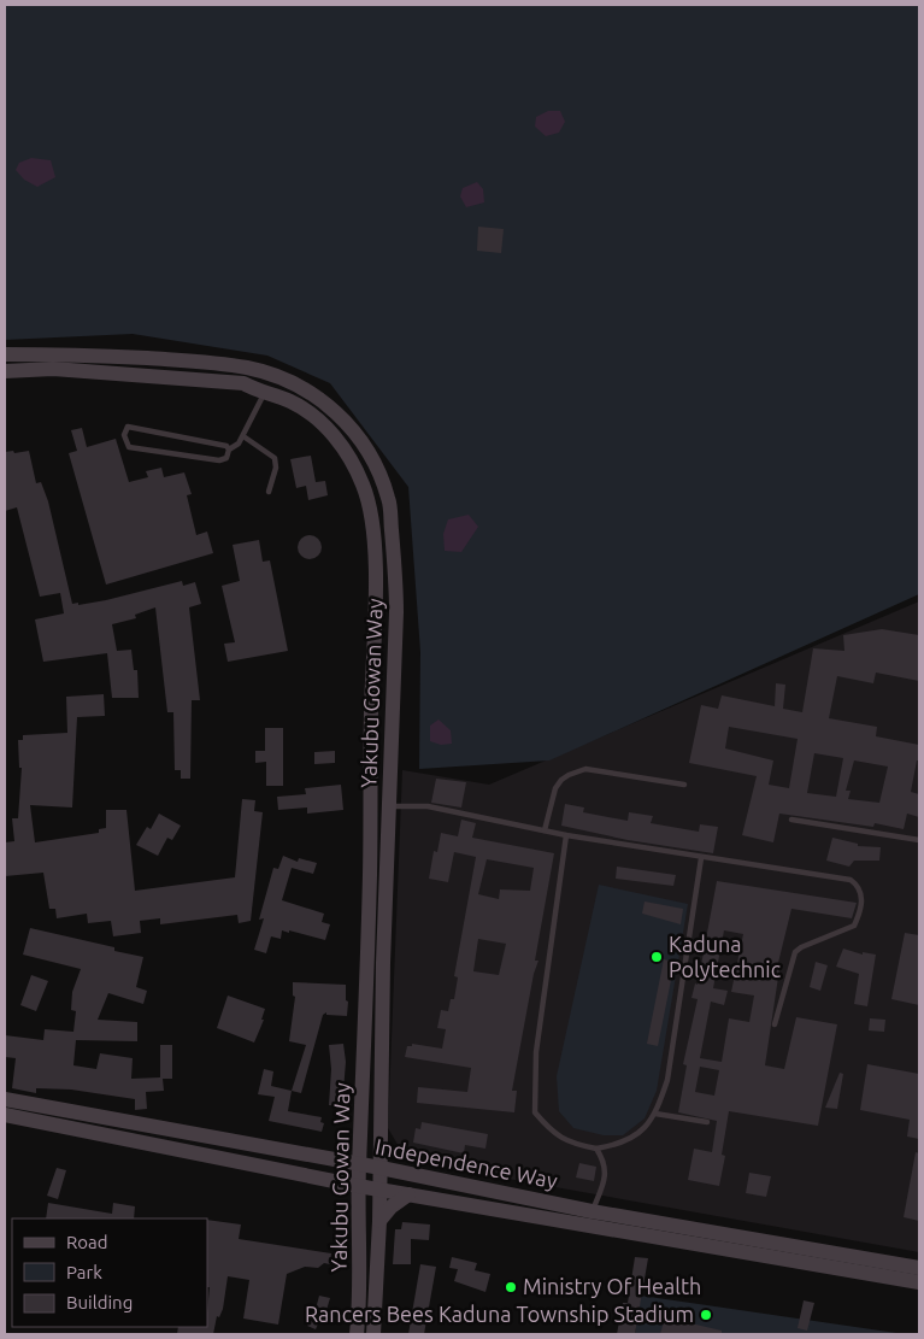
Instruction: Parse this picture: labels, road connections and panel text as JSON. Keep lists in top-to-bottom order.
{
  "streets": {
    "street": ["Yakubu Gowan Way", "Independence Way"]
  },
  "crossings": [
    ["Yakubu Gowan Way", "Independence Way"]
  ],
  "places": ["Kaduna Polytechnic", "Ministry Of Health", "Rancers Bees Kaduna Township Stadium"],
  "legend": ["Road", "Park", "Building"]
}
